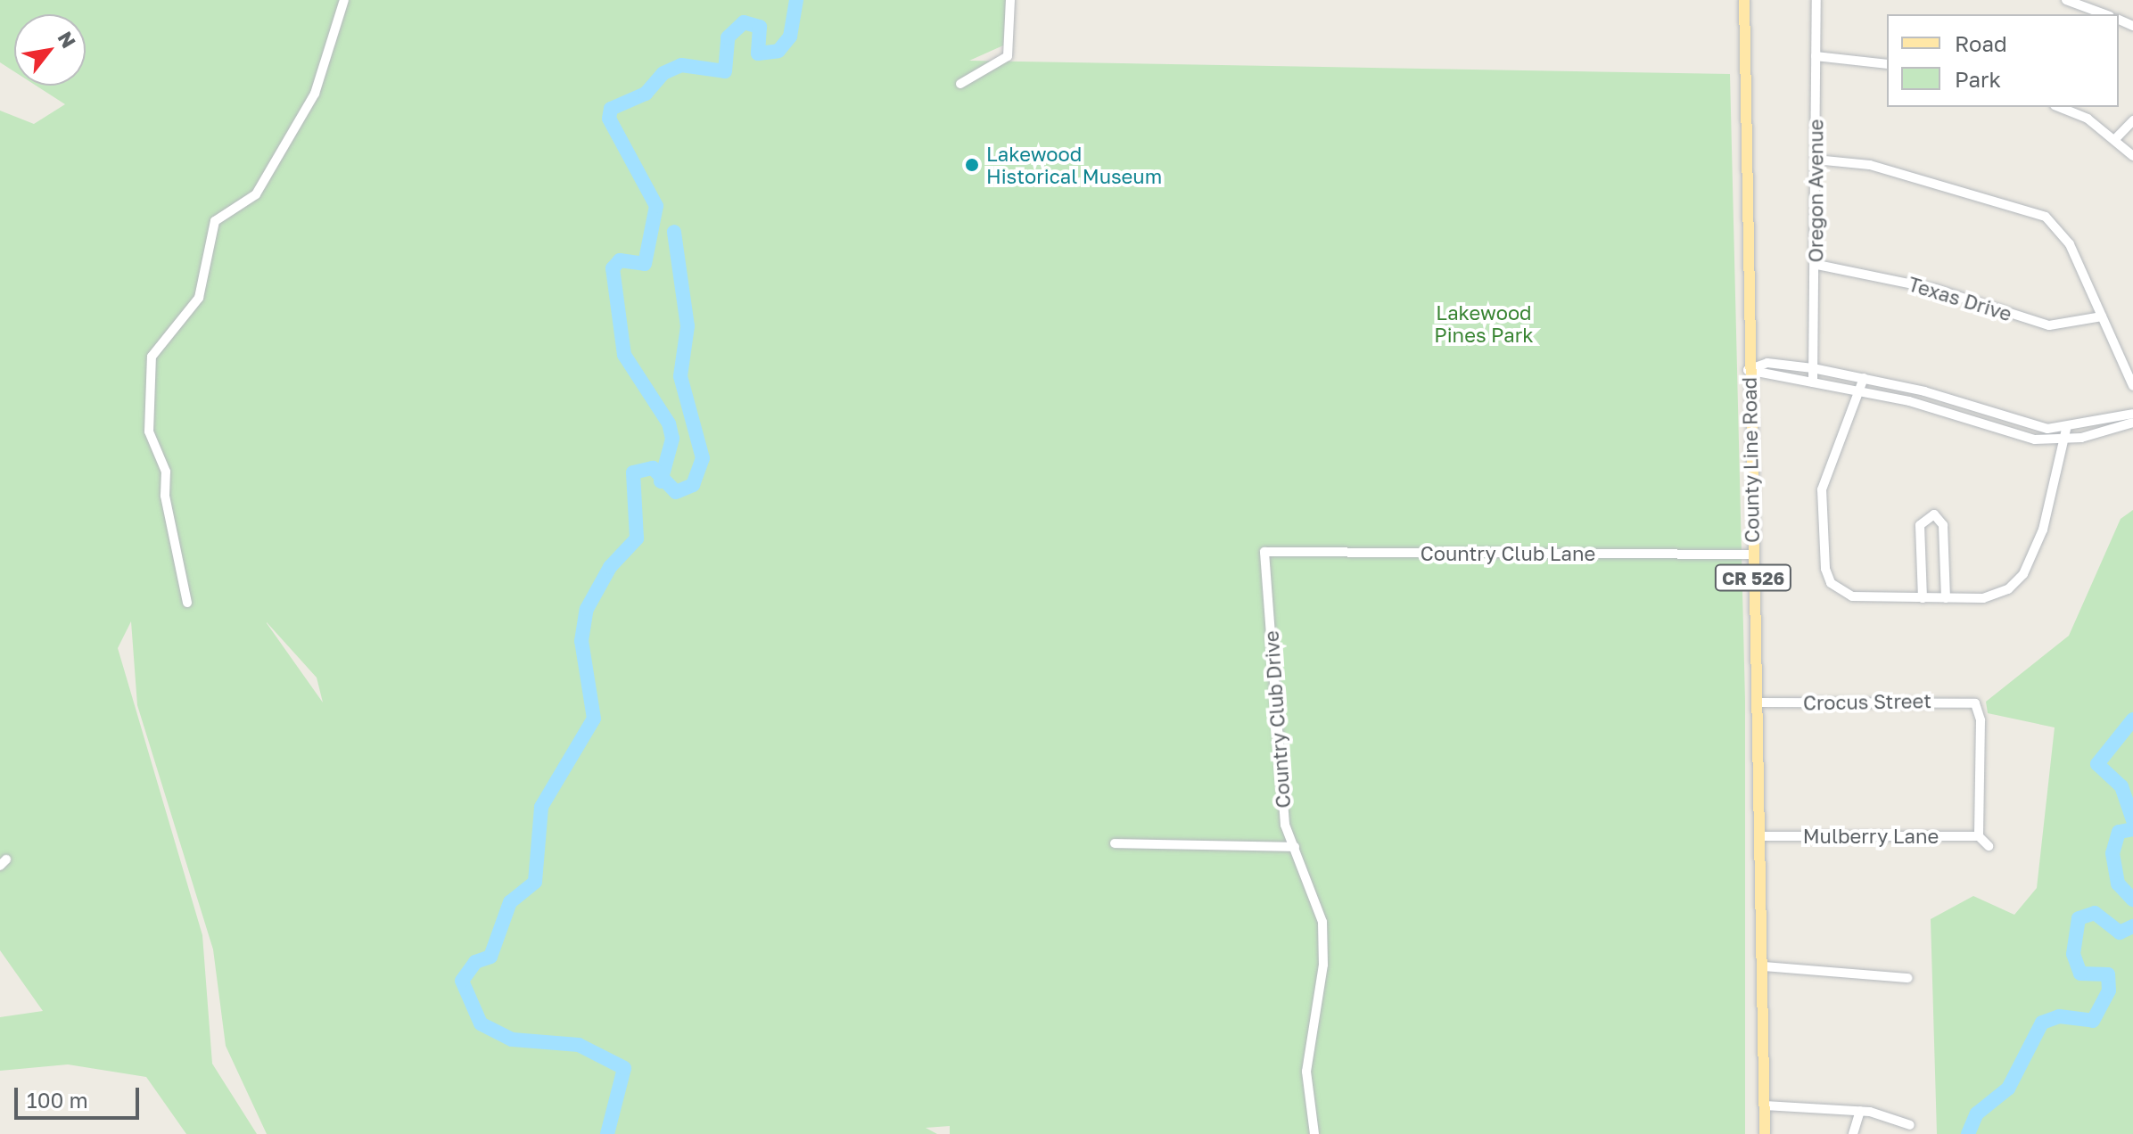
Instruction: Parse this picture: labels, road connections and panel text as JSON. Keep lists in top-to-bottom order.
{
  "streets": {
    "main road": ["County Line Road", "CR 526"],
    "street": [
      "Oregon Avenue",
      "Texas Drive",
      "Country Club Lane",
      "Crocus Street",
      "Country Club Drive",
      "Mulberry Lane"
    ]
  },
  "crossings": [
    ["Oregon Avenue", "Texas Drive"],
    ["County Line Road", "Country Club Lane"],
    ["County Line Road", "Crocus Street"],
    ["County Line Road", "Mulberry Lane"],
    ["Country Club Lane", "Country Club Drive"],
    ["Crocus Street", "Mulberry Lane"]
  ],
  "parks": ["Lakewood Pines Park"],
  "places": ["Lakewood Historical Museum"],
  "legend": ["Road", "Park"],
  "scale_bar": "100 m",
  "north": "top right"
}
